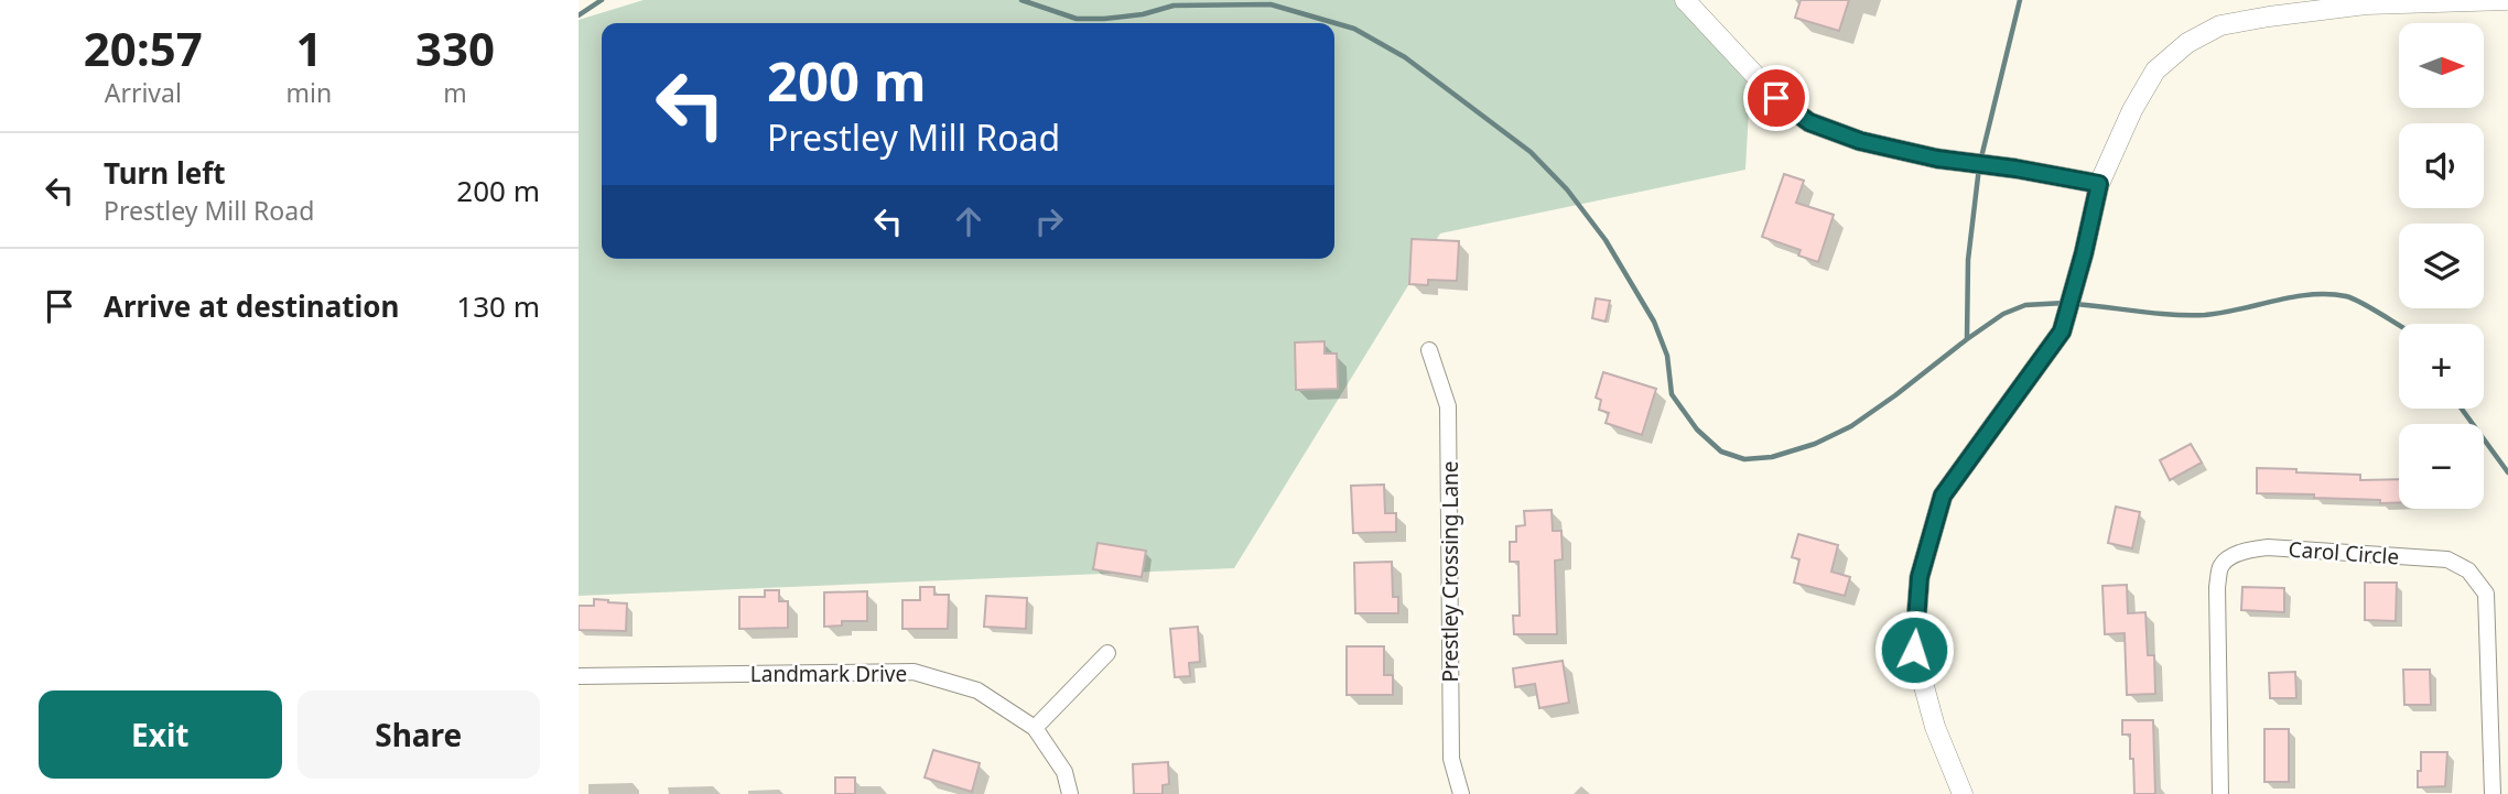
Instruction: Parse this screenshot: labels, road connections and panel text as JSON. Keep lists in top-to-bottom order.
{
  "streets": {
    "street": ["Carol Circle", "Prestley Crossing Lane", "Landmark Drive"]
  },
  "north": "right",
  "page": {
    "eta": [
      "20:57",
      "Arrival",
      "1",
      "min",
      "330",
      "m"
    ],
    "map_buttons": ["+", "−"],
    "turn": ["200 m", "Prestley Mill Road"],
    "list": [
      {
        "name": "Turn left",
        "note": "Prestley Mill Road",
        "value": "200 m"
      },
      {
        "name": "Arrive at destination",
        "value": "130 m"
      }
    ],
    "buttons": ["Exit", "Share"]
  }
}
